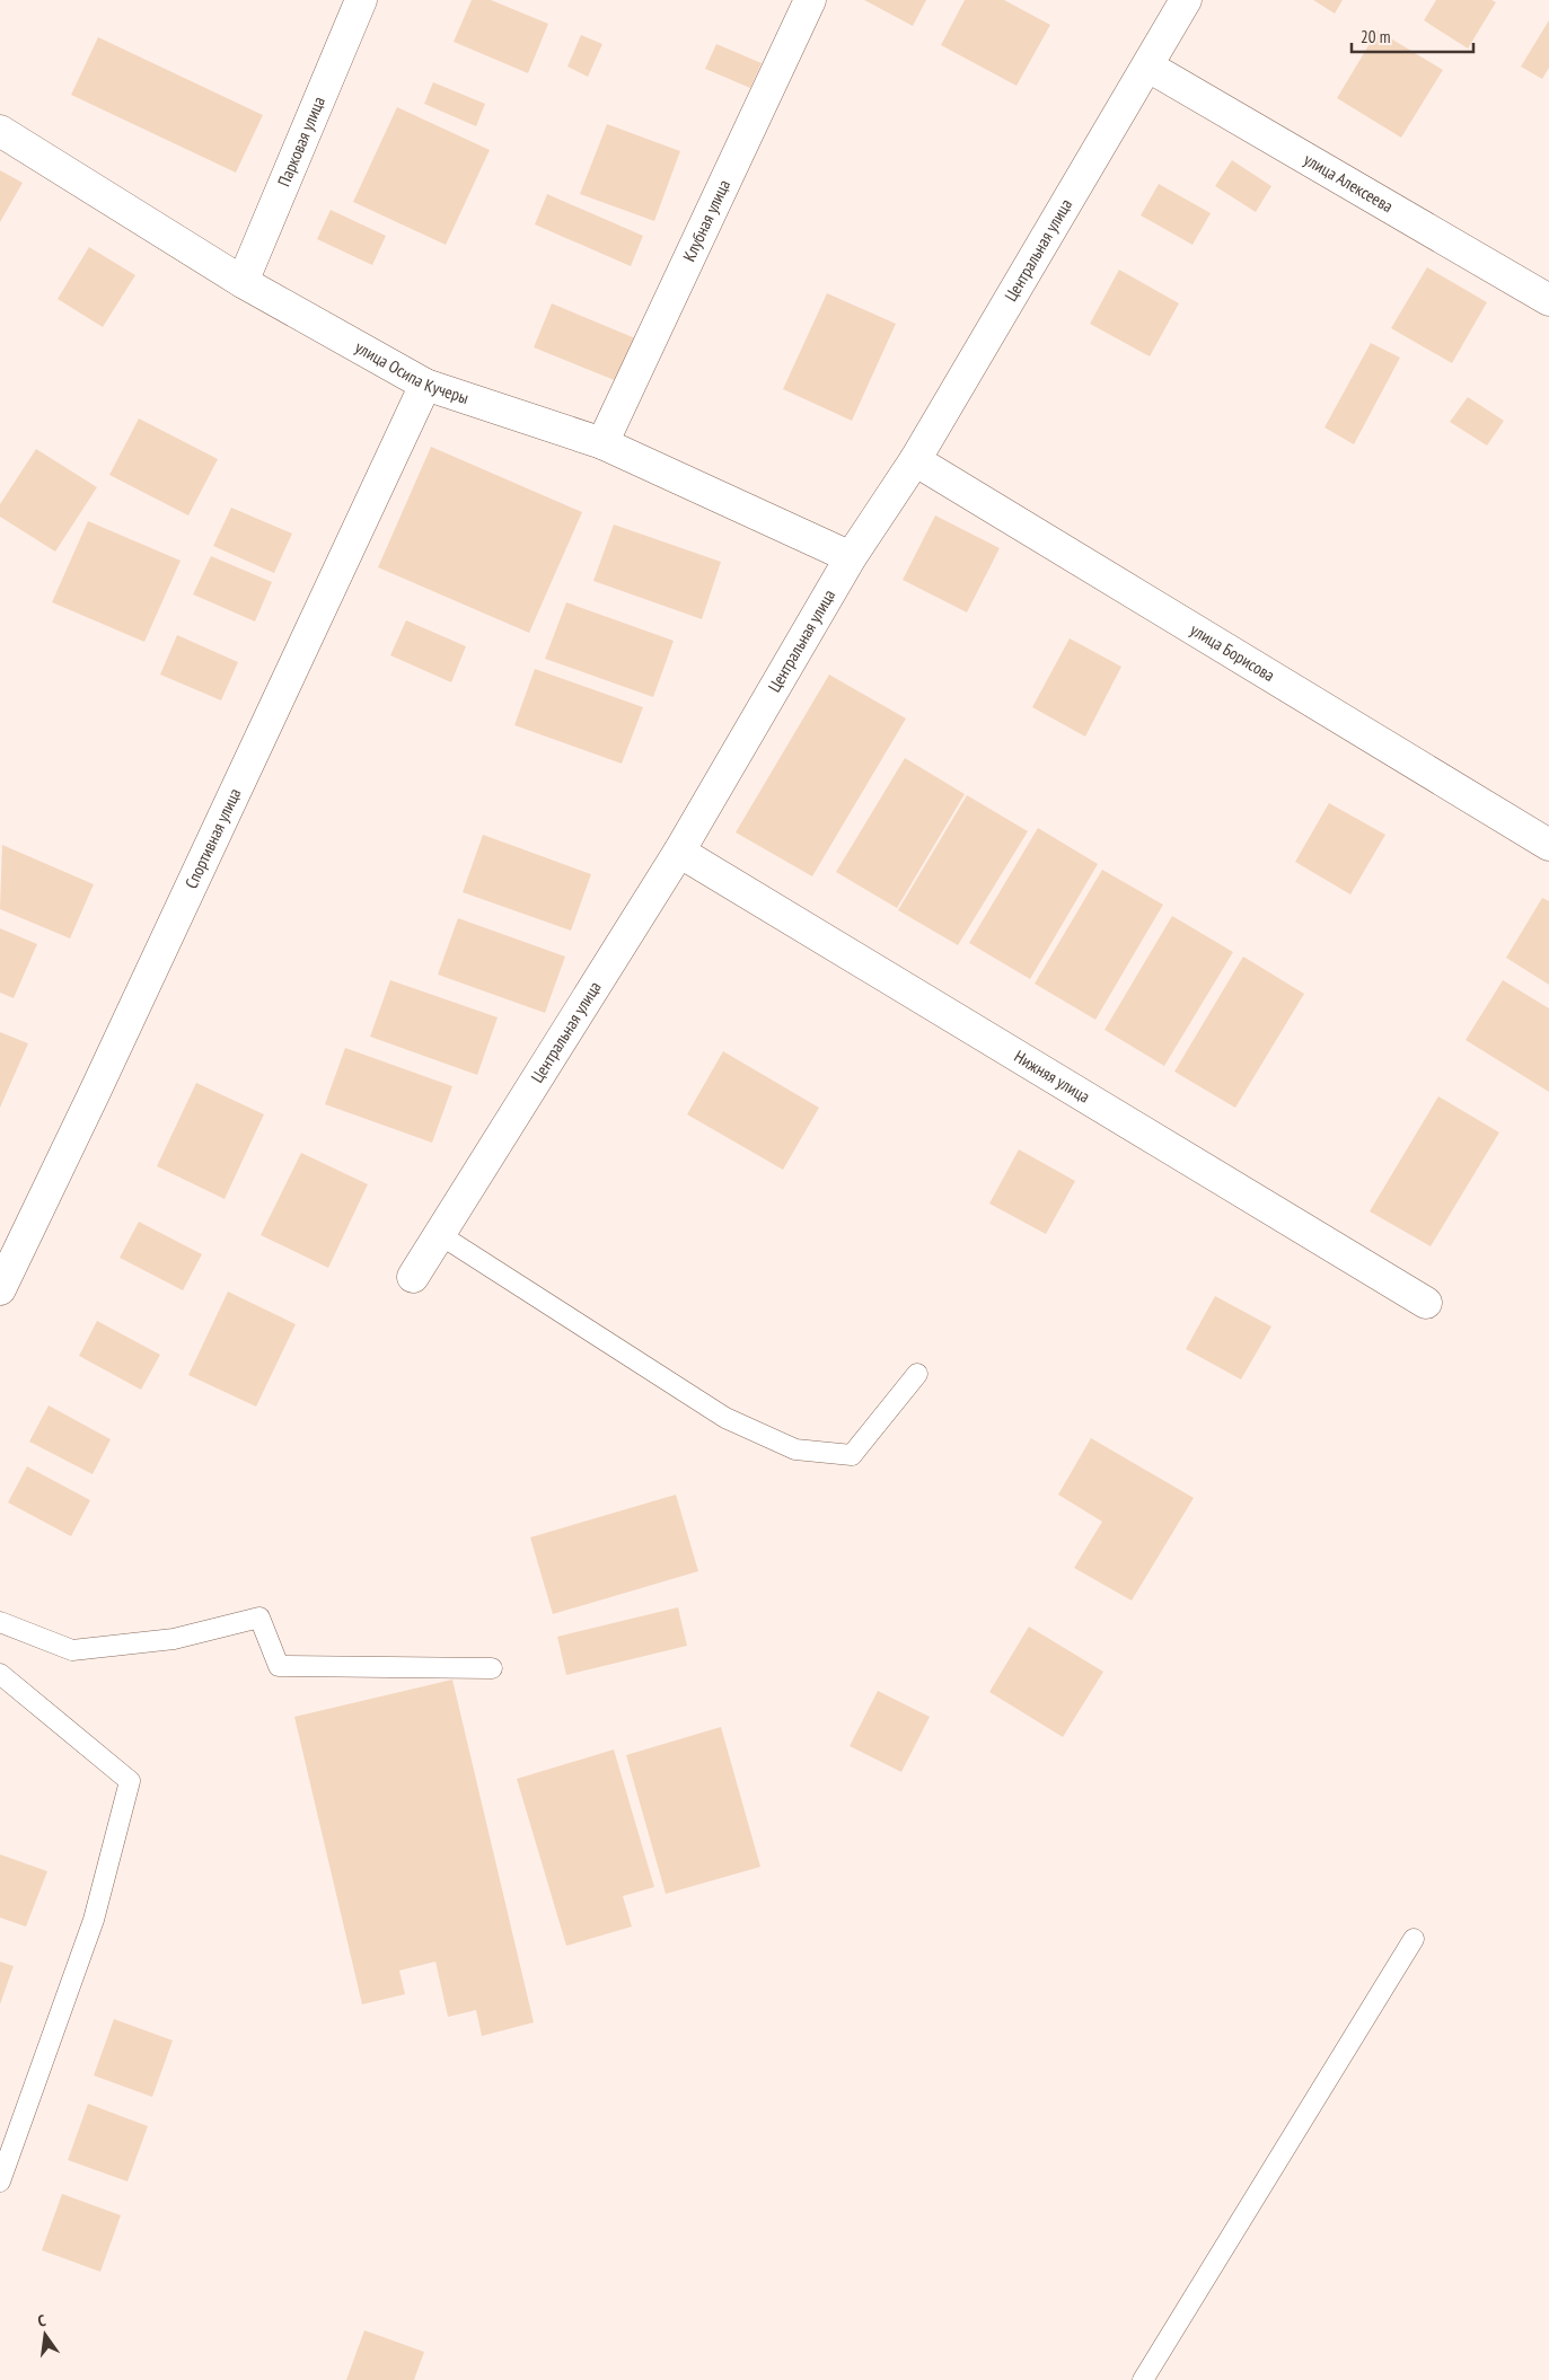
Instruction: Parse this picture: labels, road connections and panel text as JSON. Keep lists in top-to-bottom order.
{
  "streets": {
    "street": [
      "Парковая улица",
      "улица Алексеева",
      "Клубная улица",
      "Центральная улица",
      "улица Осипа Кучеры",
      "улица Борисова",
      "Спортивная улица",
      "Нижняя улица"
    ]
  },
  "crossings": [
    ["Парковая улица", "улица Осипа Кучеры"],
    ["улица Алексеева", "Центральная улица"],
    ["Клубная улица", "улица Осипа Кучеры"],
    ["Центральная улица", "улица Осипа Кучеры"],
    ["Центральная улица", "улица Борисова"],
    ["Центральная улица", "Нижняя улица"],
    ["улица Осипа Кучеры", "Спортивная улица"]
  ],
  "scale_bar": "20 m",
  "north": "top"
}
